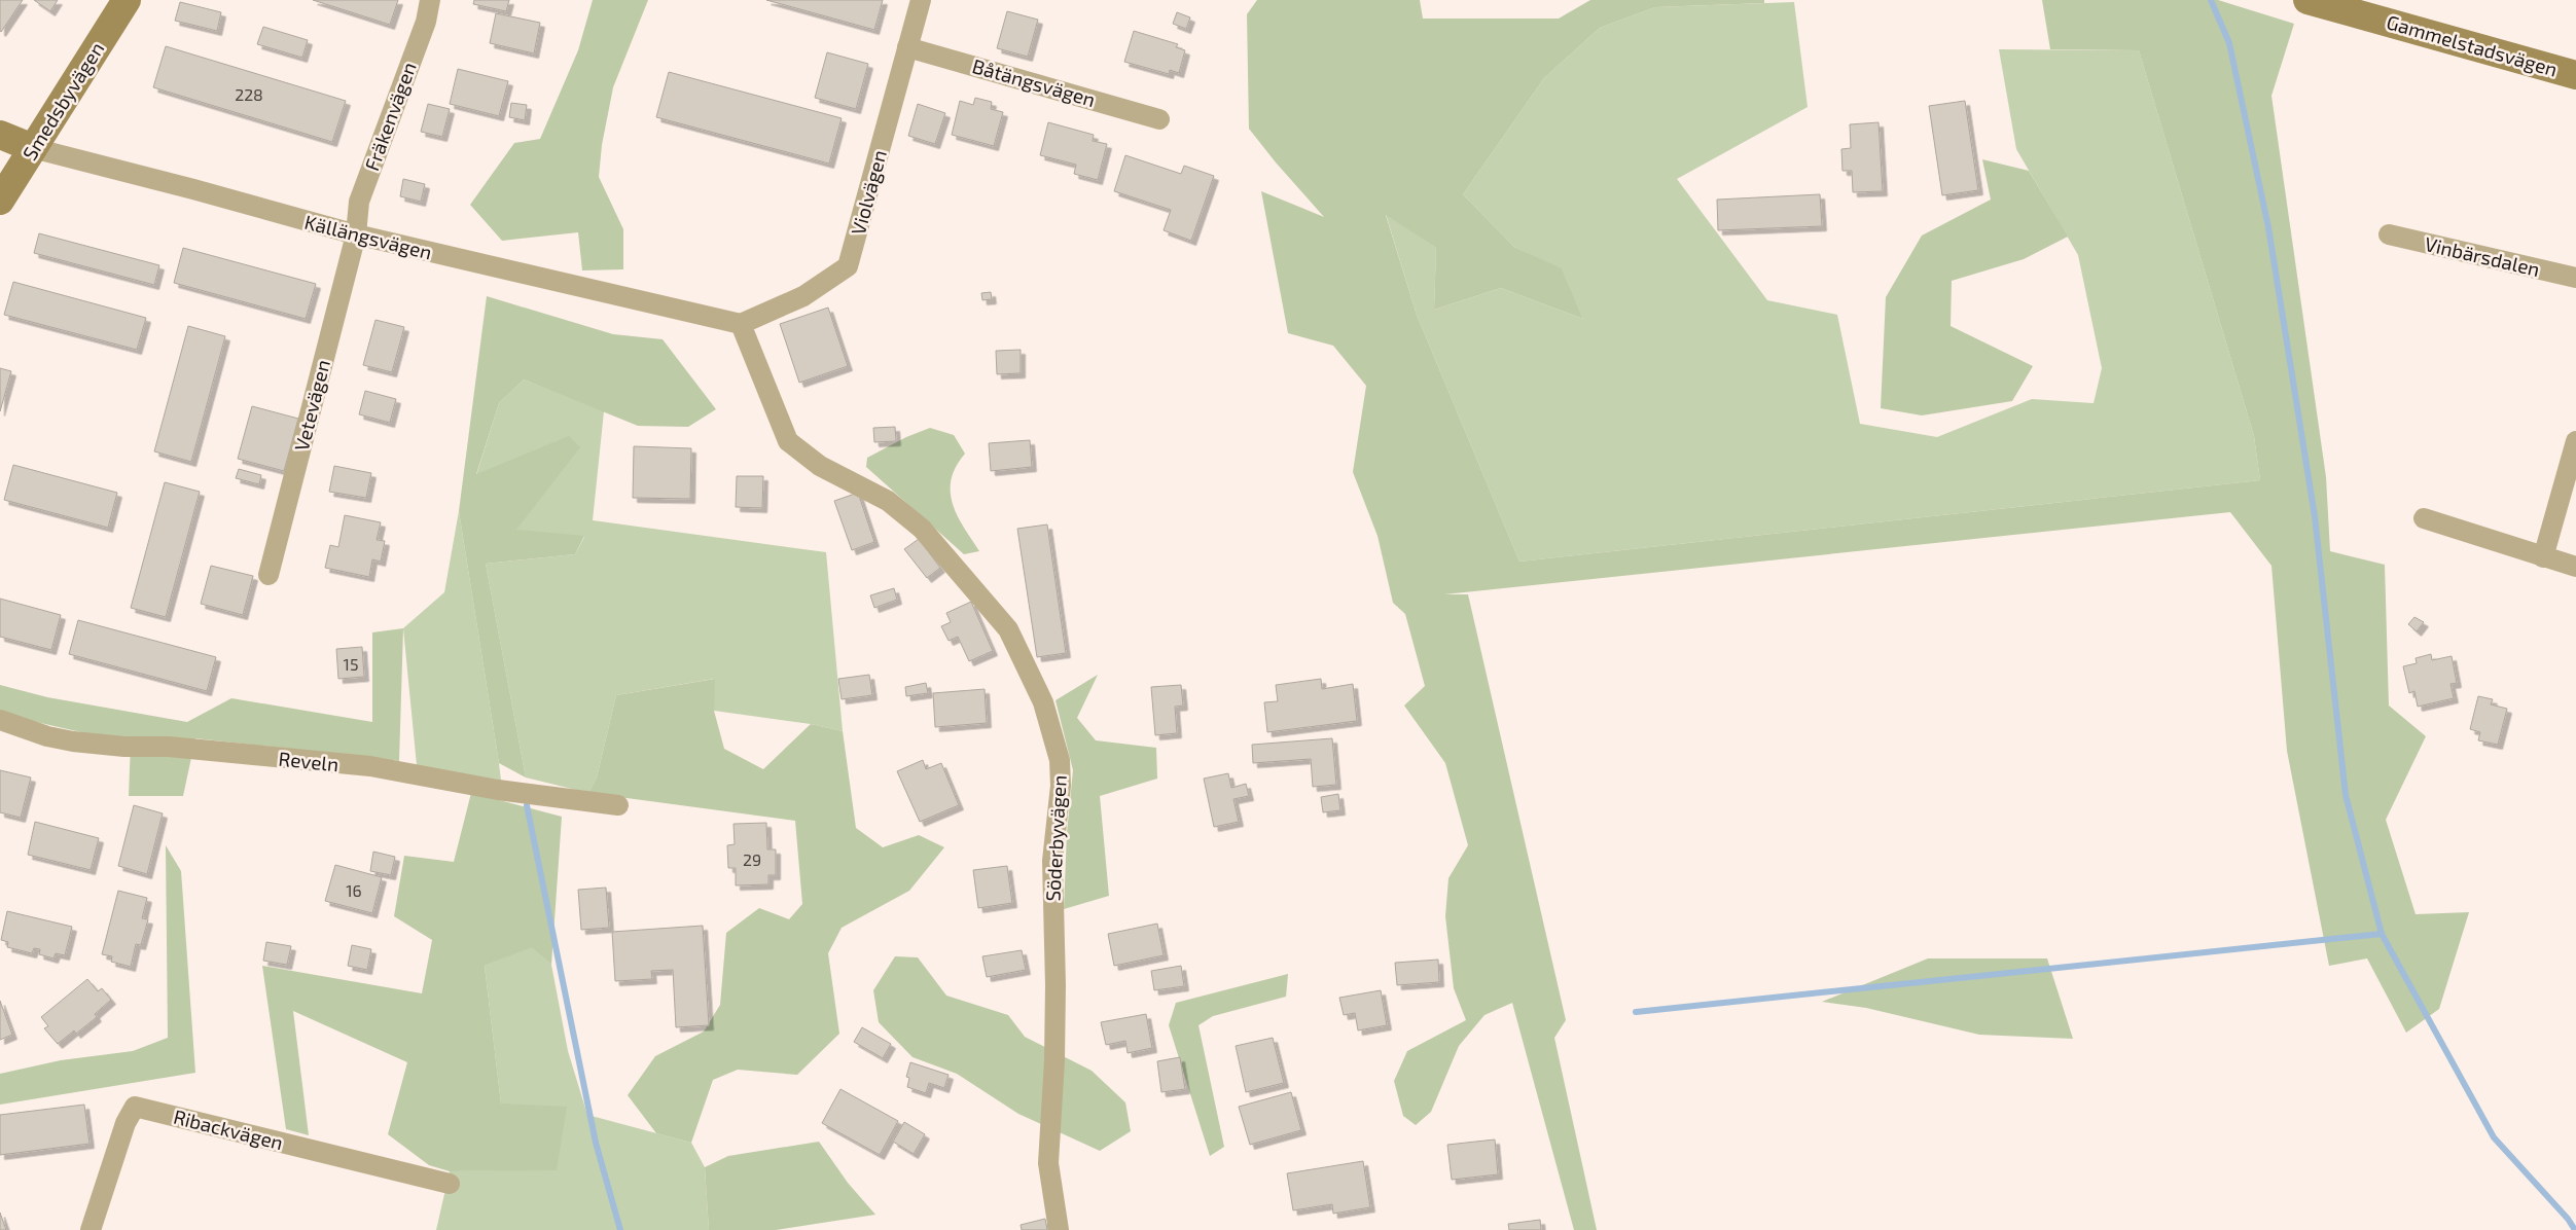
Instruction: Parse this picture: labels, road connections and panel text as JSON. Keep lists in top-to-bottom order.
{
  "streets": {
    "street": [
      "Gammelstadsvägen",
      "Båtängsvägen",
      "Smedsbyvägen",
      "Fräkenvägen",
      "Violvägen",
      "Källängsvägen",
      "Vinbärsdalen",
      "Vetevägen",
      "Reveln",
      "Söderbyvägen",
      "Ribackvägen"
    ]
  },
  "crossings": [
    ["Båtängsvägen", "Violvägen"],
    ["Smedsbyvägen", "Källängsvägen"],
    ["Fräkenvägen", "Källängsvägen"],
    ["Fräkenvägen", "Vetevägen"],
    ["Violvägen", "Källängsvägen"],
    ["Violvägen", "Söderbyvägen"],
    ["Källängsvägen", "Vetevägen"],
    ["Källängsvägen", "Söderbyvägen"]
  ],
  "house_numbers": [
    "228",
    "15",
    "29",
    "16"
  ]
}
